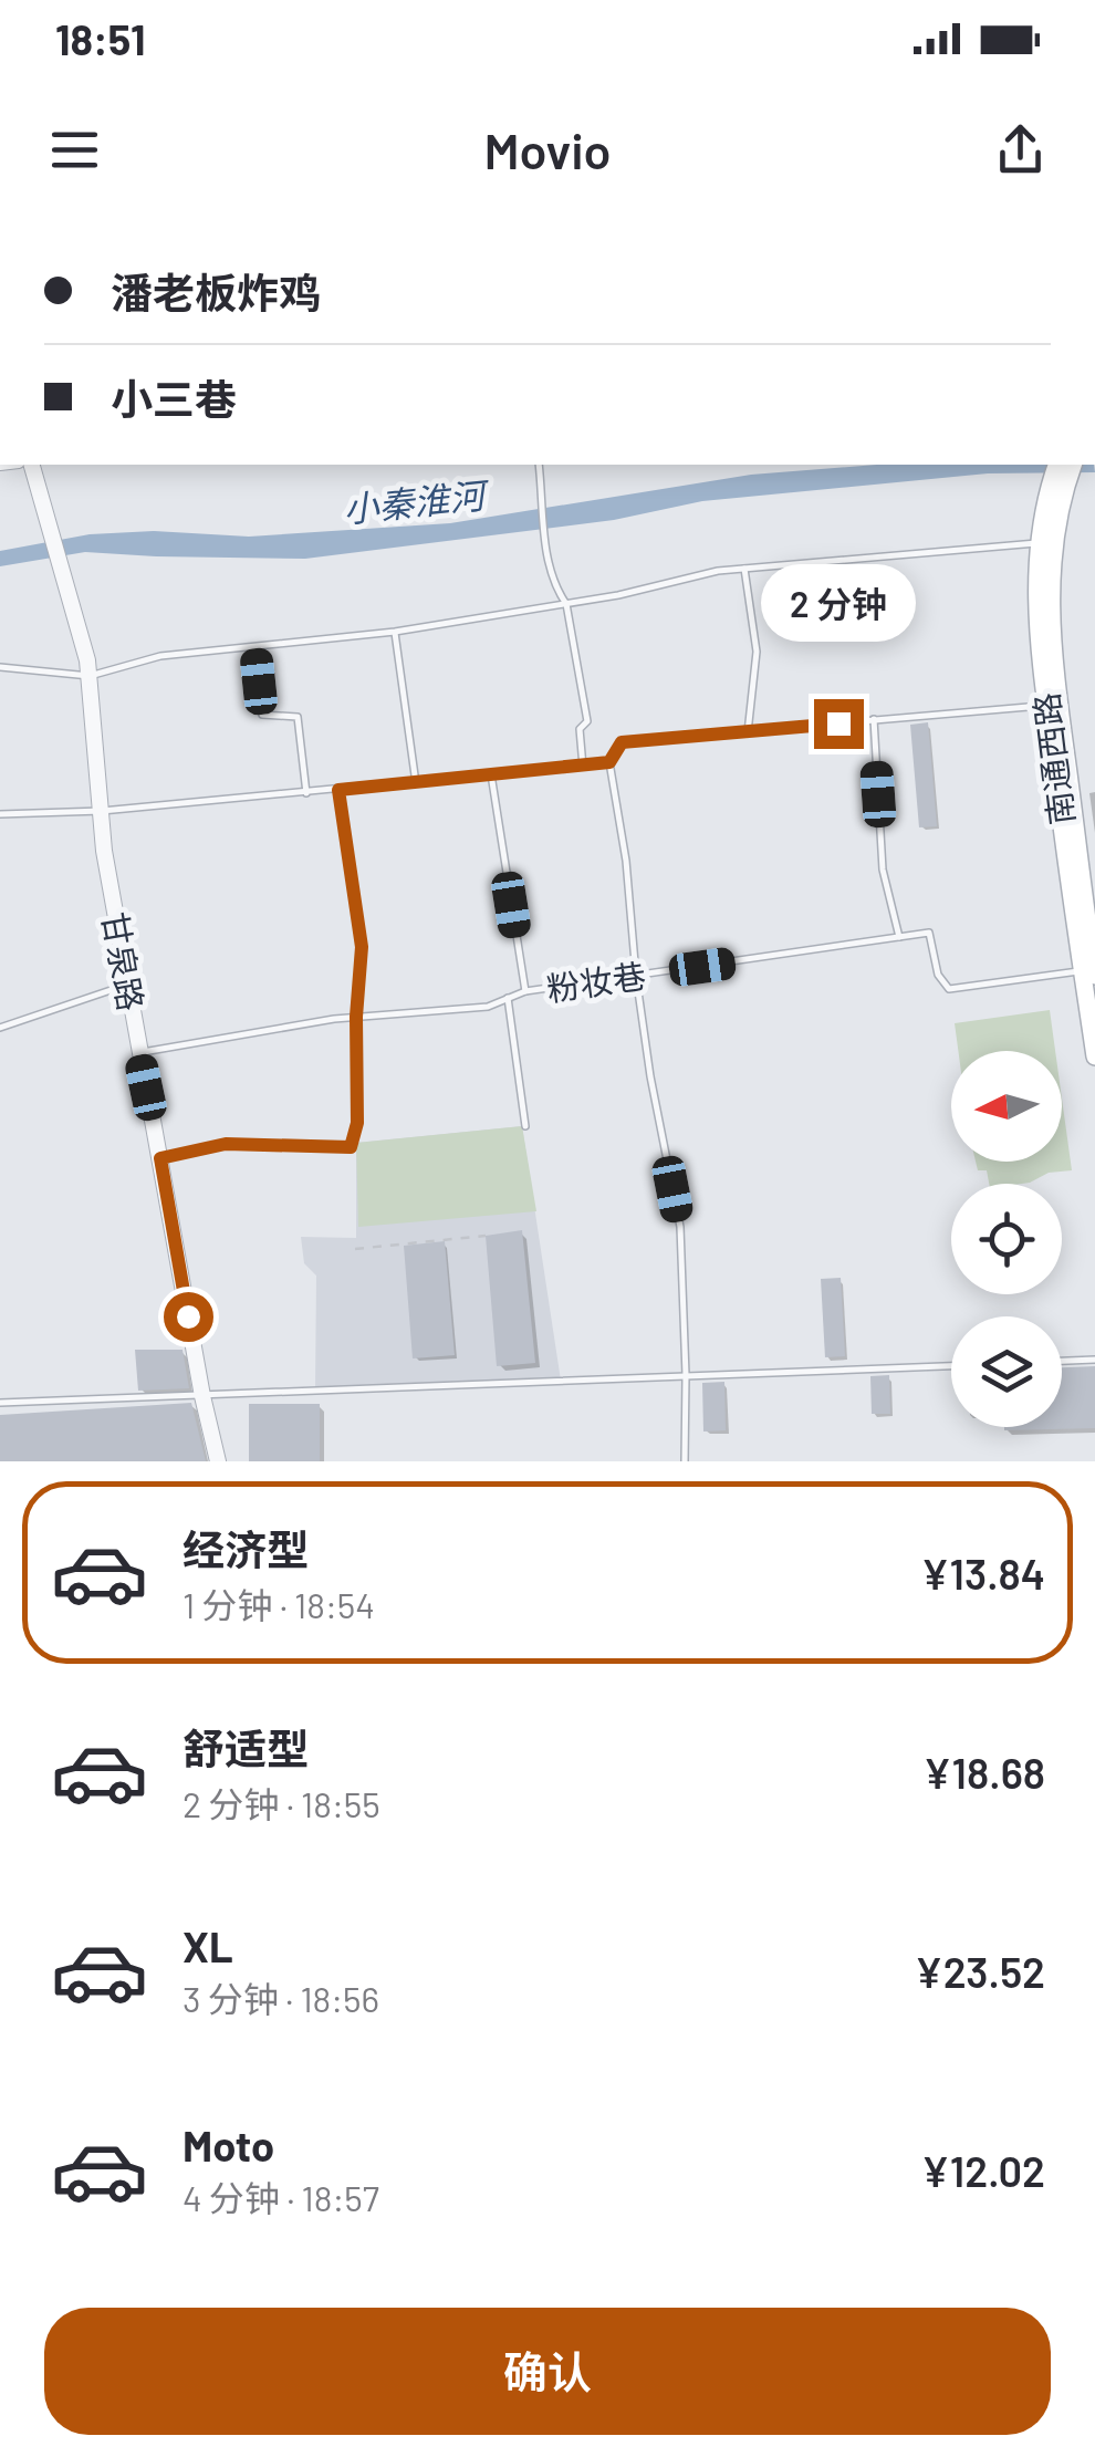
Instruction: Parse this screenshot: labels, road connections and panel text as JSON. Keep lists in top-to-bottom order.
{
  "streets": {
    "main road": ["南通西路"],
    "street": ["甘泉路"],
    "lane": ["粉妆巷"]
  },
  "crossings": [
    ["甘泉路", "粉妆巷"]
  ],
  "water": ["小秦淮河"],
  "north": "left",
  "page": {
    "status": "18:51",
    "header": "Movio",
    "banner": ["潘老板炸鸡", "小三巷"],
    "bubble": "2 分钟",
    "list": [
      {
        "name": "经济型",
        "note": "1 分钟 · 18:54",
        "value": "¥13.84"
      },
      {
        "name": "舒适型",
        "note": "2 分钟 · 18:55",
        "value": "¥18.68"
      },
      {
        "name": "XL",
        "note": "3 分钟 · 18:56",
        "value": "¥23.52"
      },
      {
        "name": "Moto",
        "note": "4 分钟 · 18:57",
        "value": "¥12.02"
      }
    ],
    "buttons": "确认"
  }
}
